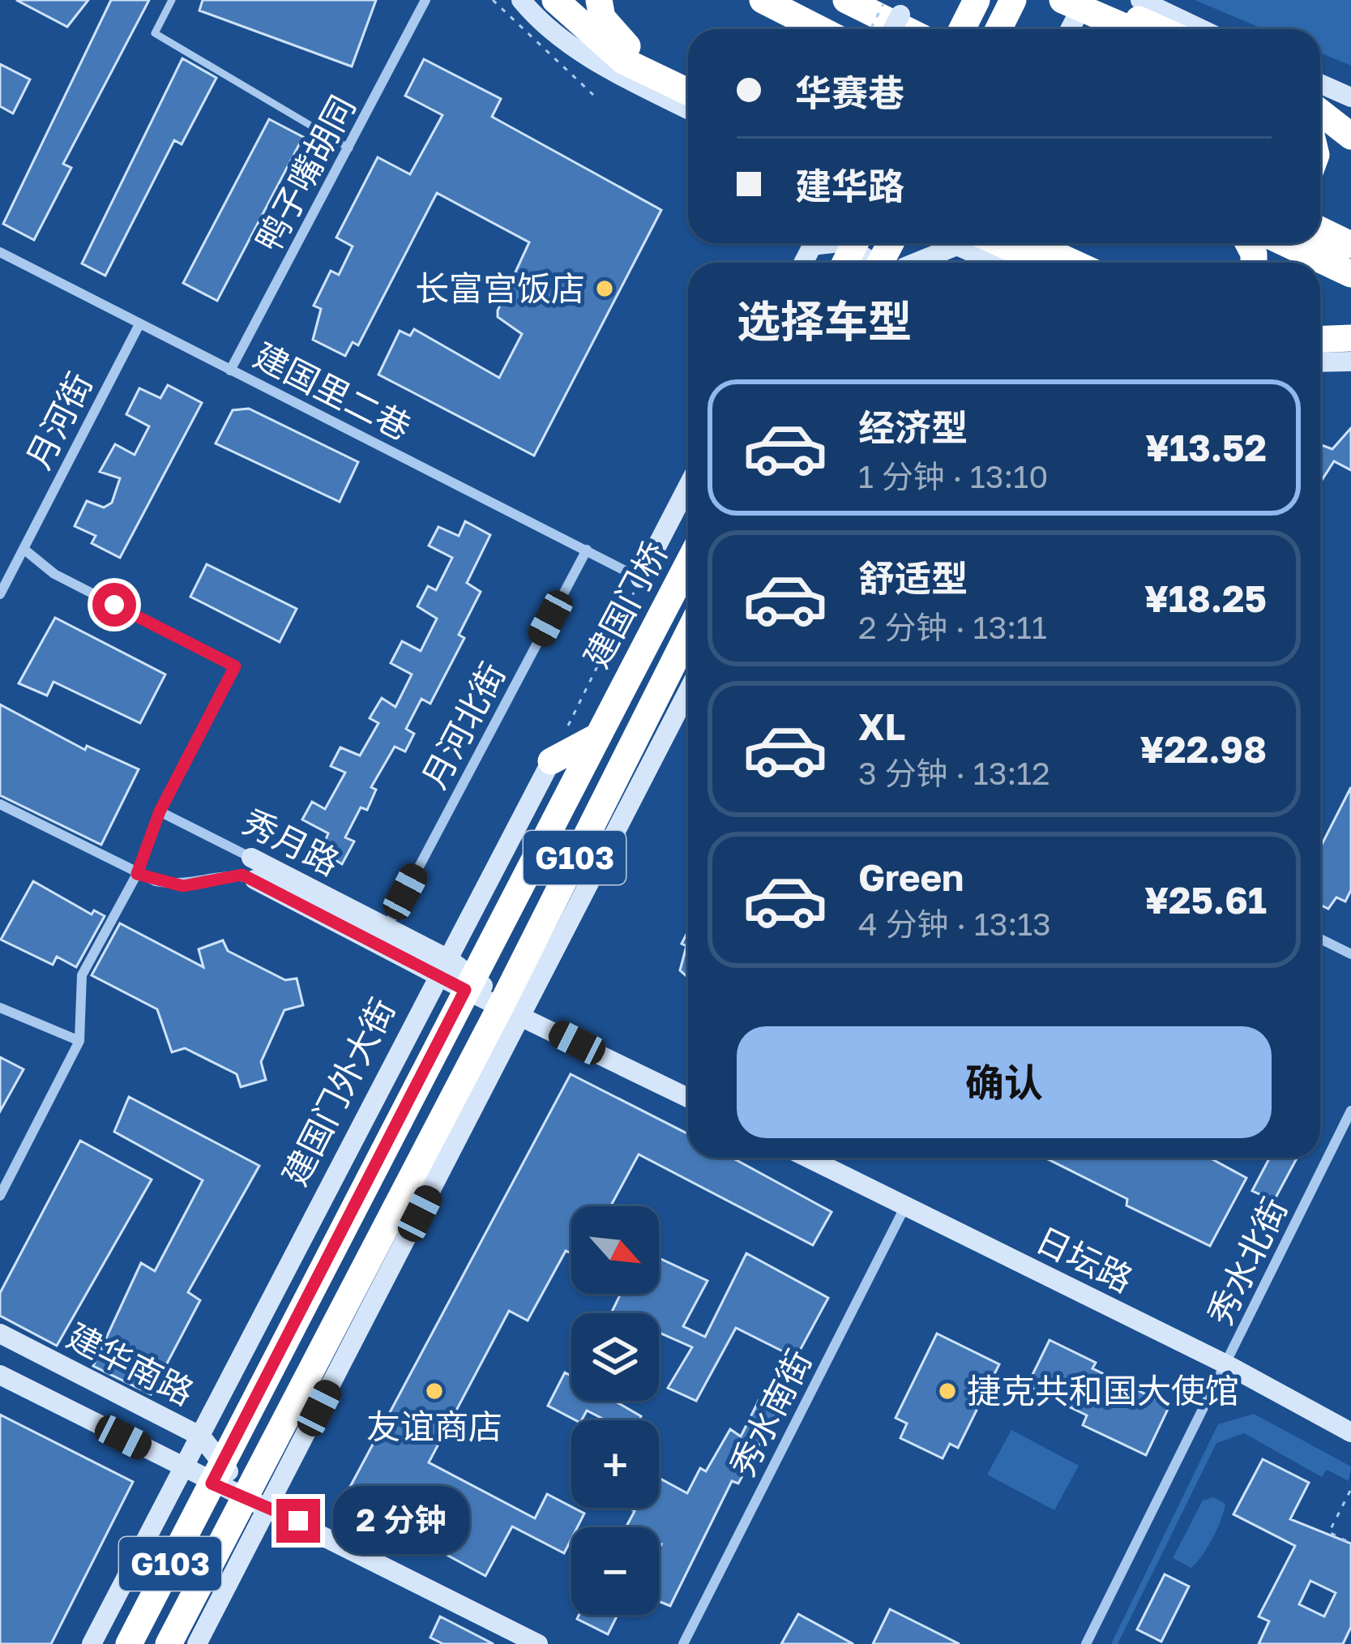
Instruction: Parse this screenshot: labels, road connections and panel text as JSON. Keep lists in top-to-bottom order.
{
  "streets": {
    "highway": ["建国门桥", "G103", "建国门外大街"],
    "street": [
      "鸭子嘴胡同",
      "建国里二巷",
      "月河街",
      "月河北街",
      "秀月路",
      "日坛路",
      "秀水北街",
      "建华南路",
      "秀水南街"
    ]
  },
  "crossings": [
    ["鸭子嘴胡同", "建国里二巷"],
    ["建国里二巷", "月河街"],
    ["建国里二巷", "月河北街"],
    ["建国门桥", "秀月路"],
    ["建国门桥", "G103"],
    ["建国门桥", "建国门外大街"],
    ["月河北街", "秀月路"],
    ["秀月路", "G103"],
    ["秀月路", "建国门外大街"],
    ["建国门外大街", "建华南路"],
    ["日坛路", "秀水北街"],
    ["日坛路", "秀水南街"]
  ],
  "places": ["长富宫饭店", "友谊商店", "捷克共和国大使馆"],
  "north": "bottom right",
  "page": {
    "banner": ["华赛巷", "建华路"],
    "heading": "选择车型",
    "list": [
      {
        "name": "经济型",
        "note": "1 分钟 · 13:10",
        "value": "¥13.52"
      },
      {
        "name": "舒适型",
        "note": "2 分钟 · 13:11",
        "value": "¥18.25"
      },
      {
        "name": "XL",
        "note": "3 分钟 · 13:12",
        "value": "¥22.98"
      },
      {
        "name": "Green",
        "note": "4 分钟 · 13:13",
        "value": "¥25.61"
      }
    ],
    "buttons": "确认",
    "map_buttons": ["+", "−"],
    "bubble": "2 分钟"
  }
}
